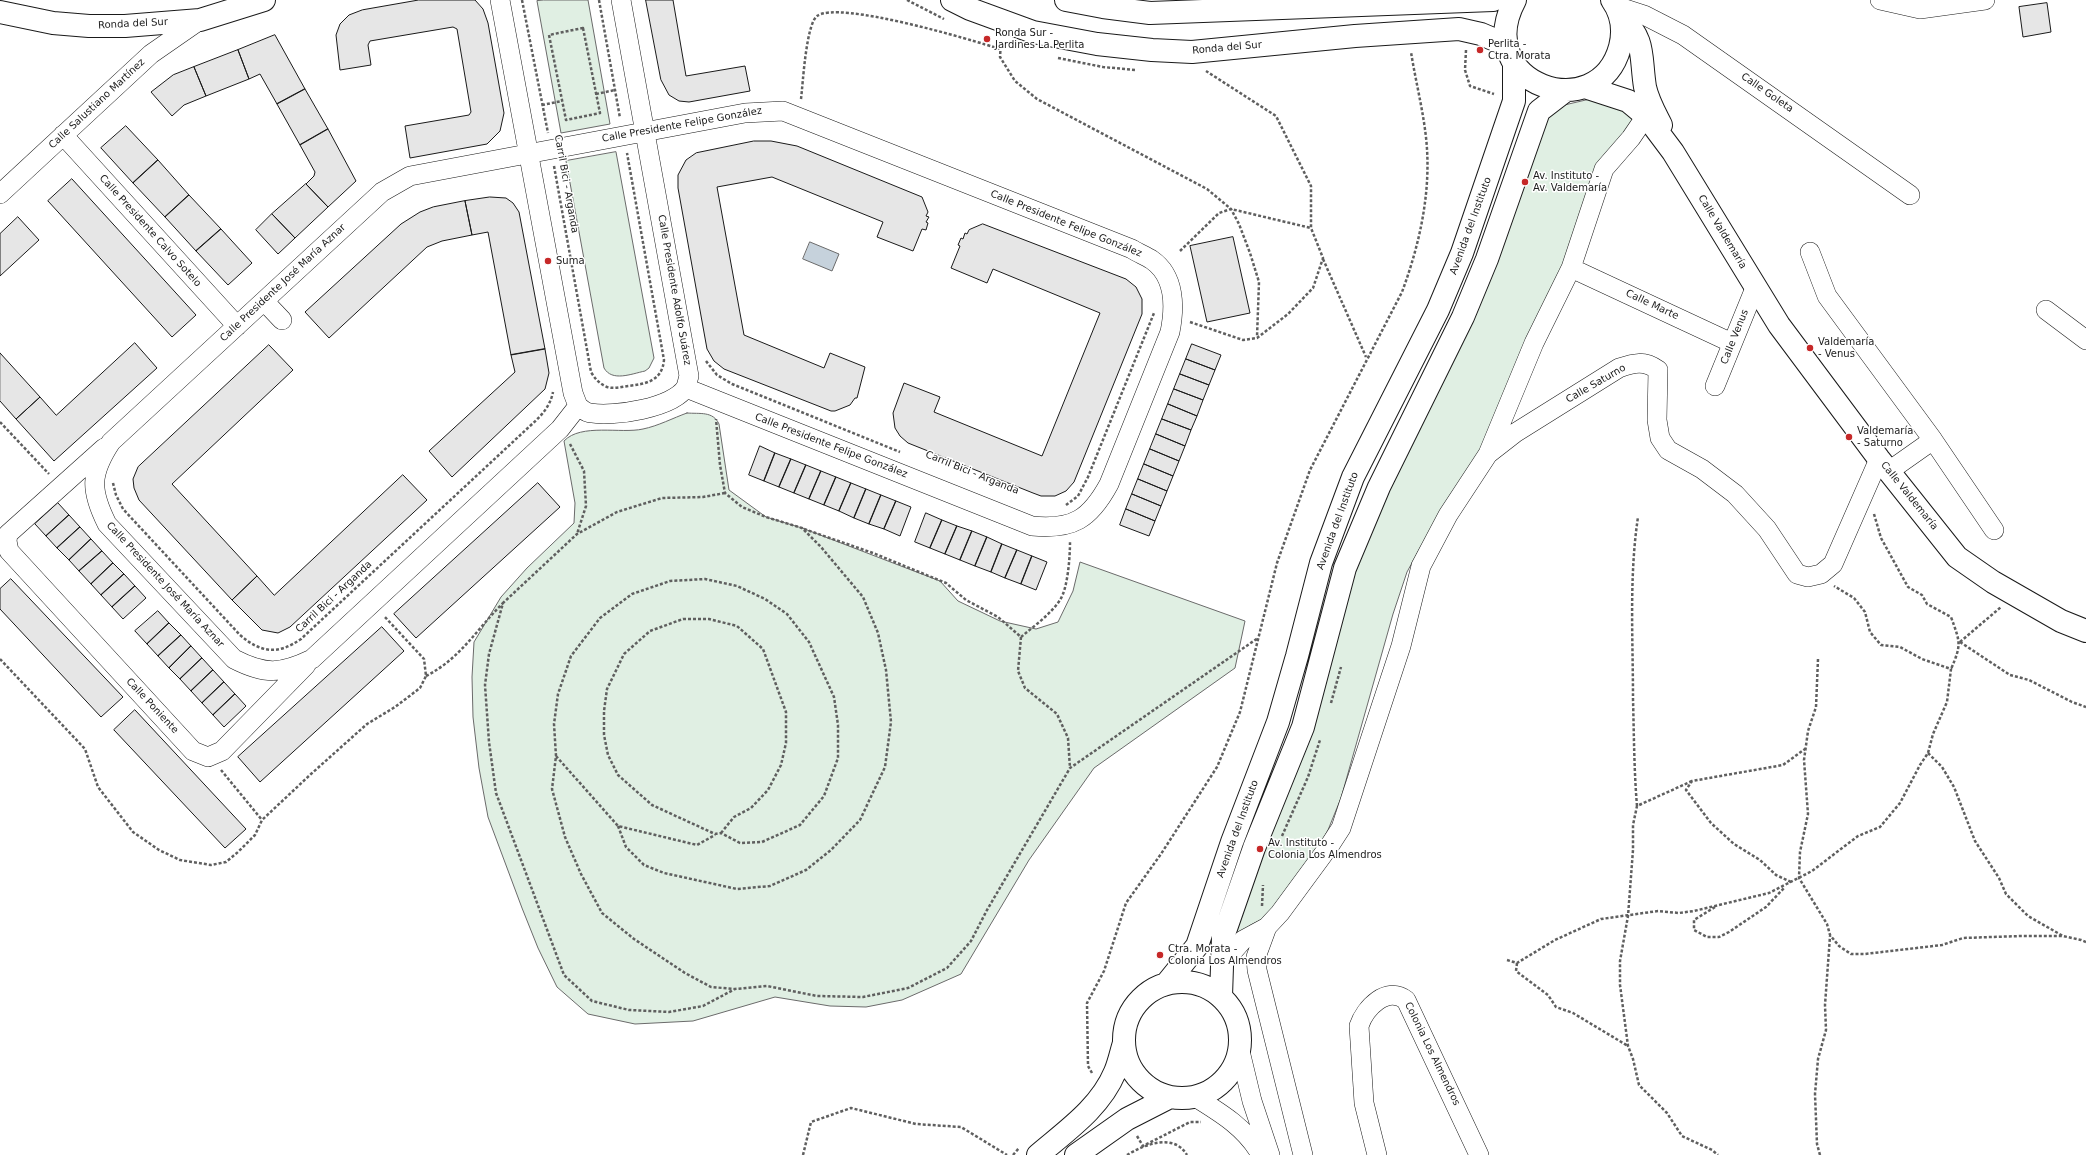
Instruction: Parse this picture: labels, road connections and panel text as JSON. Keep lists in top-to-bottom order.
{
  "streets": {
    "main road": ["Ronda del Sur", "Avenida del Instituto", "Calle Valdemaría"],
    "street": [
      "Calle Goleta",
      "Calle Salustiano Martínez",
      "Calle Presidente Felipe González",
      "Calle Presidente Calvo Sotelo",
      "Calle Presidente José María Aznar",
      "Calle Presidente Adolfo Suárez",
      "Calle Marte",
      "Calle Venus",
      "Calle Saturno",
      "Calle Poniente",
      "Colonia Los Almendros"
    ],
    "path": ["Carril Bici - Arganda"]
  },
  "crossings": [
    ["Ronda del Sur", "Calle Salustiano Martínez"],
    ["Ronda del Sur", "Avenida del Instituto"],
    ["Ronda del Sur", "Calle Valdemaría"],
    ["Calle Goleta", "Calle Valdemaría"],
    ["Calle Salustiano Martínez", "Calle Presidente Calvo Sotelo"],
    ["Calle Presidente Felipe González", "Carril Bici - Arganda"],
    ["Calle Presidente Felipe González", "Calle Presidente José María Aznar"],
    ["Calle Presidente Felipe González", "Calle Presidente Adolfo Suárez"],
    ["Carril Bici - Arganda", "Calle Presidente José María Aznar"],
    ["Avenida del Instituto", "Calle Valdemaría"],
    ["Calle Presidente Calvo Sotelo", "Calle Presidente José María Aznar"],
    ["Calle Valdemaría", "Calle Venus"],
    ["Calle Presidente José María Aznar", "Calle Poniente"],
    ["Calle Marte", "Calle Venus"]
  ],
  "places": [
    "Ronda Sur - Jardines La Perlita",
    "Perlita - Ctra. Morata",
    "Av. Instituto - Av. Valdemaría",
    "Suma",
    "Valdemaría - Venus",
    "Valdemaría - Saturno",
    "Av. Instituto - Colonia Los Almendros",
    "Ctra. Morata - Colonia Los Almendros"
  ]
}
